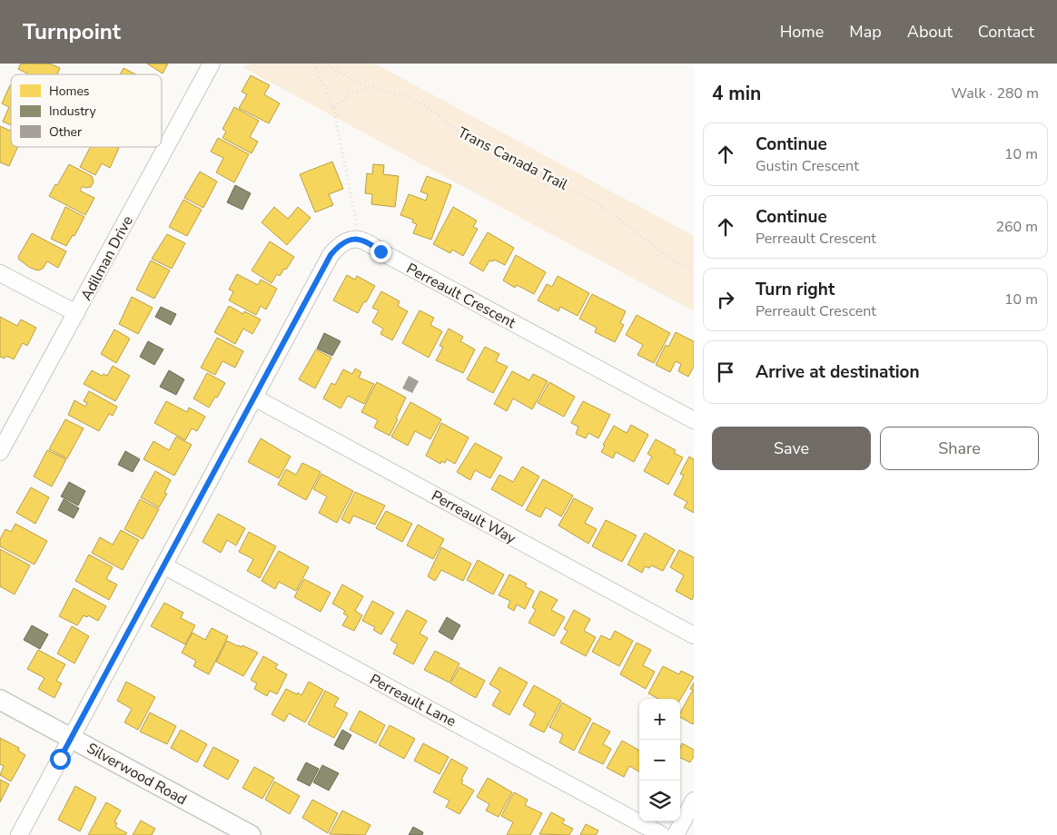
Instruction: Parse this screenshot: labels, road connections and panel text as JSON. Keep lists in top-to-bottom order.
{
  "streets": {
    "street": [
      "Adilman Drive",
      "Perreault Crescent",
      "Perreault Way",
      "Perreault Lane",
      "Silverwood Road"
    ],
    "path": ["Trans Canada Trail"]
  },
  "crossings": [
    ["Perreault Crescent", "Perreault Way"],
    ["Perreault Crescent", "Perreault Lane"],
    ["Perreault Crescent", "Silverwood Road"]
  ],
  "legend": ["Homes", "Industry", "Other"],
  "page": {
    "header": "Turnpoint",
    "nav": [
      "Home",
      "Map",
      "About",
      "Contact"
    ],
    "heading": ["4 min", "Walk · 280 m"],
    "list": [
      ["Continue", "Gustin Crescent", "10 m"],
      ["Continue", "Perreault Crescent", "260 m"],
      ["Turn right", "Perreault Crescent", "10 m"],
      "Arrive at destination"
    ],
    "buttons": ["Save", "Share"],
    "map_buttons": ["+", "−"]
  }
}
